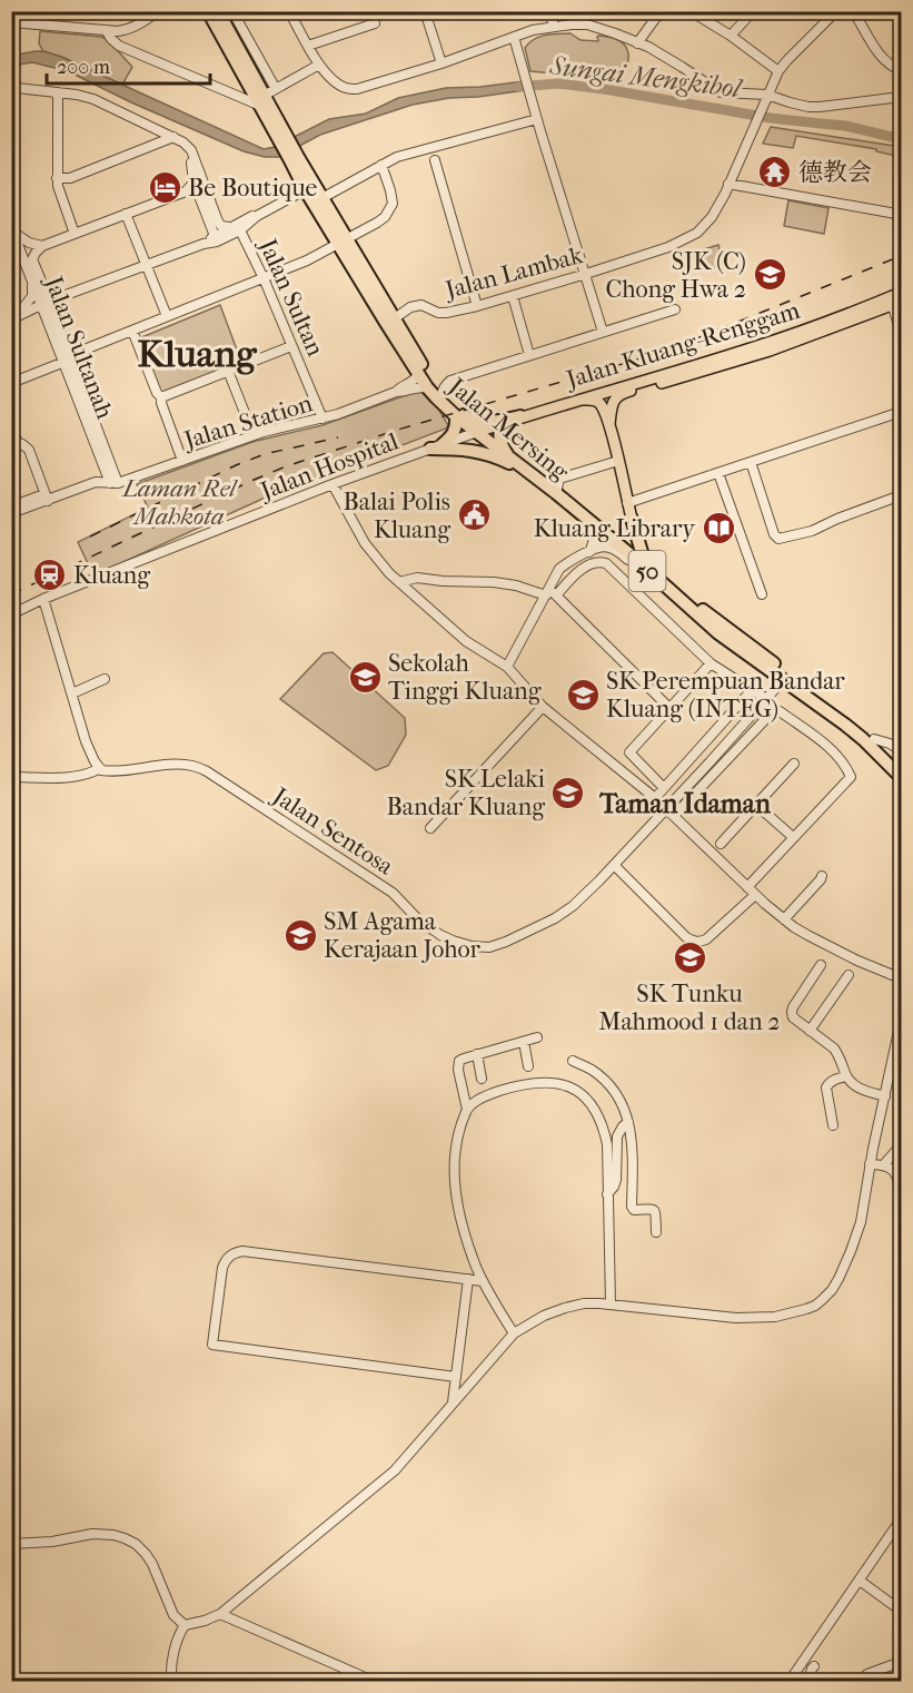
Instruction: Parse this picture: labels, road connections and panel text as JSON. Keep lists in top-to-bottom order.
{
  "streets": {
    "highway": ["Jalan Mersing", "50"],
    "main road": ["Jalan Kluang-Renggam"],
    "street": [
      "Jalan Lambak",
      "Jalan Sultan",
      "Jalan Sultanah",
      "Jalan Station",
      "Jalan Hospital",
      "Jalan Sentosa"
    ]
  },
  "crossings": [
    ["Jalan Lambak", "Jalan Mersing"],
    ["Jalan Sultan", "Jalan Station"],
    ["Jalan Kluang-Renggam", "Jalan Mersing"],
    ["Jalan Kluang-Renggam", "Jalan Hospital"],
    ["Jalan Sultanah", "Jalan Station"],
    ["Jalan Station", "Jalan Mersing"],
    ["Jalan Mersing", "Jalan Hospital"],
    ["Jalan Mersing", "Jalan Sentosa"]
  ],
  "districts": ["Kluang", "Taman Idaman"],
  "water": ["Sungai Mengkibol"],
  "parks": ["Laman Rel Mahkota"],
  "places": {
    "temple": ["德教会"],
    "hotel": ["Be Boutique"],
    "school or university": [
      "SJK (C) Chong Hwa 2",
      "Sekolah Tinggi Kluang",
      "SK Perempuan Bandar Kluang (INTEG)",
      "SK Lelaki Bandar Kluang",
      "SM Agama Kerajaan Johor",
      "SK Tunku Mahmood 1 dan 2"
    ],
    "public building": ["Balai Polis Kluang"],
    "library": ["Kluang Library"],
    "station": ["Kluang"]
  },
  "scale_bar": "200 m"
}
